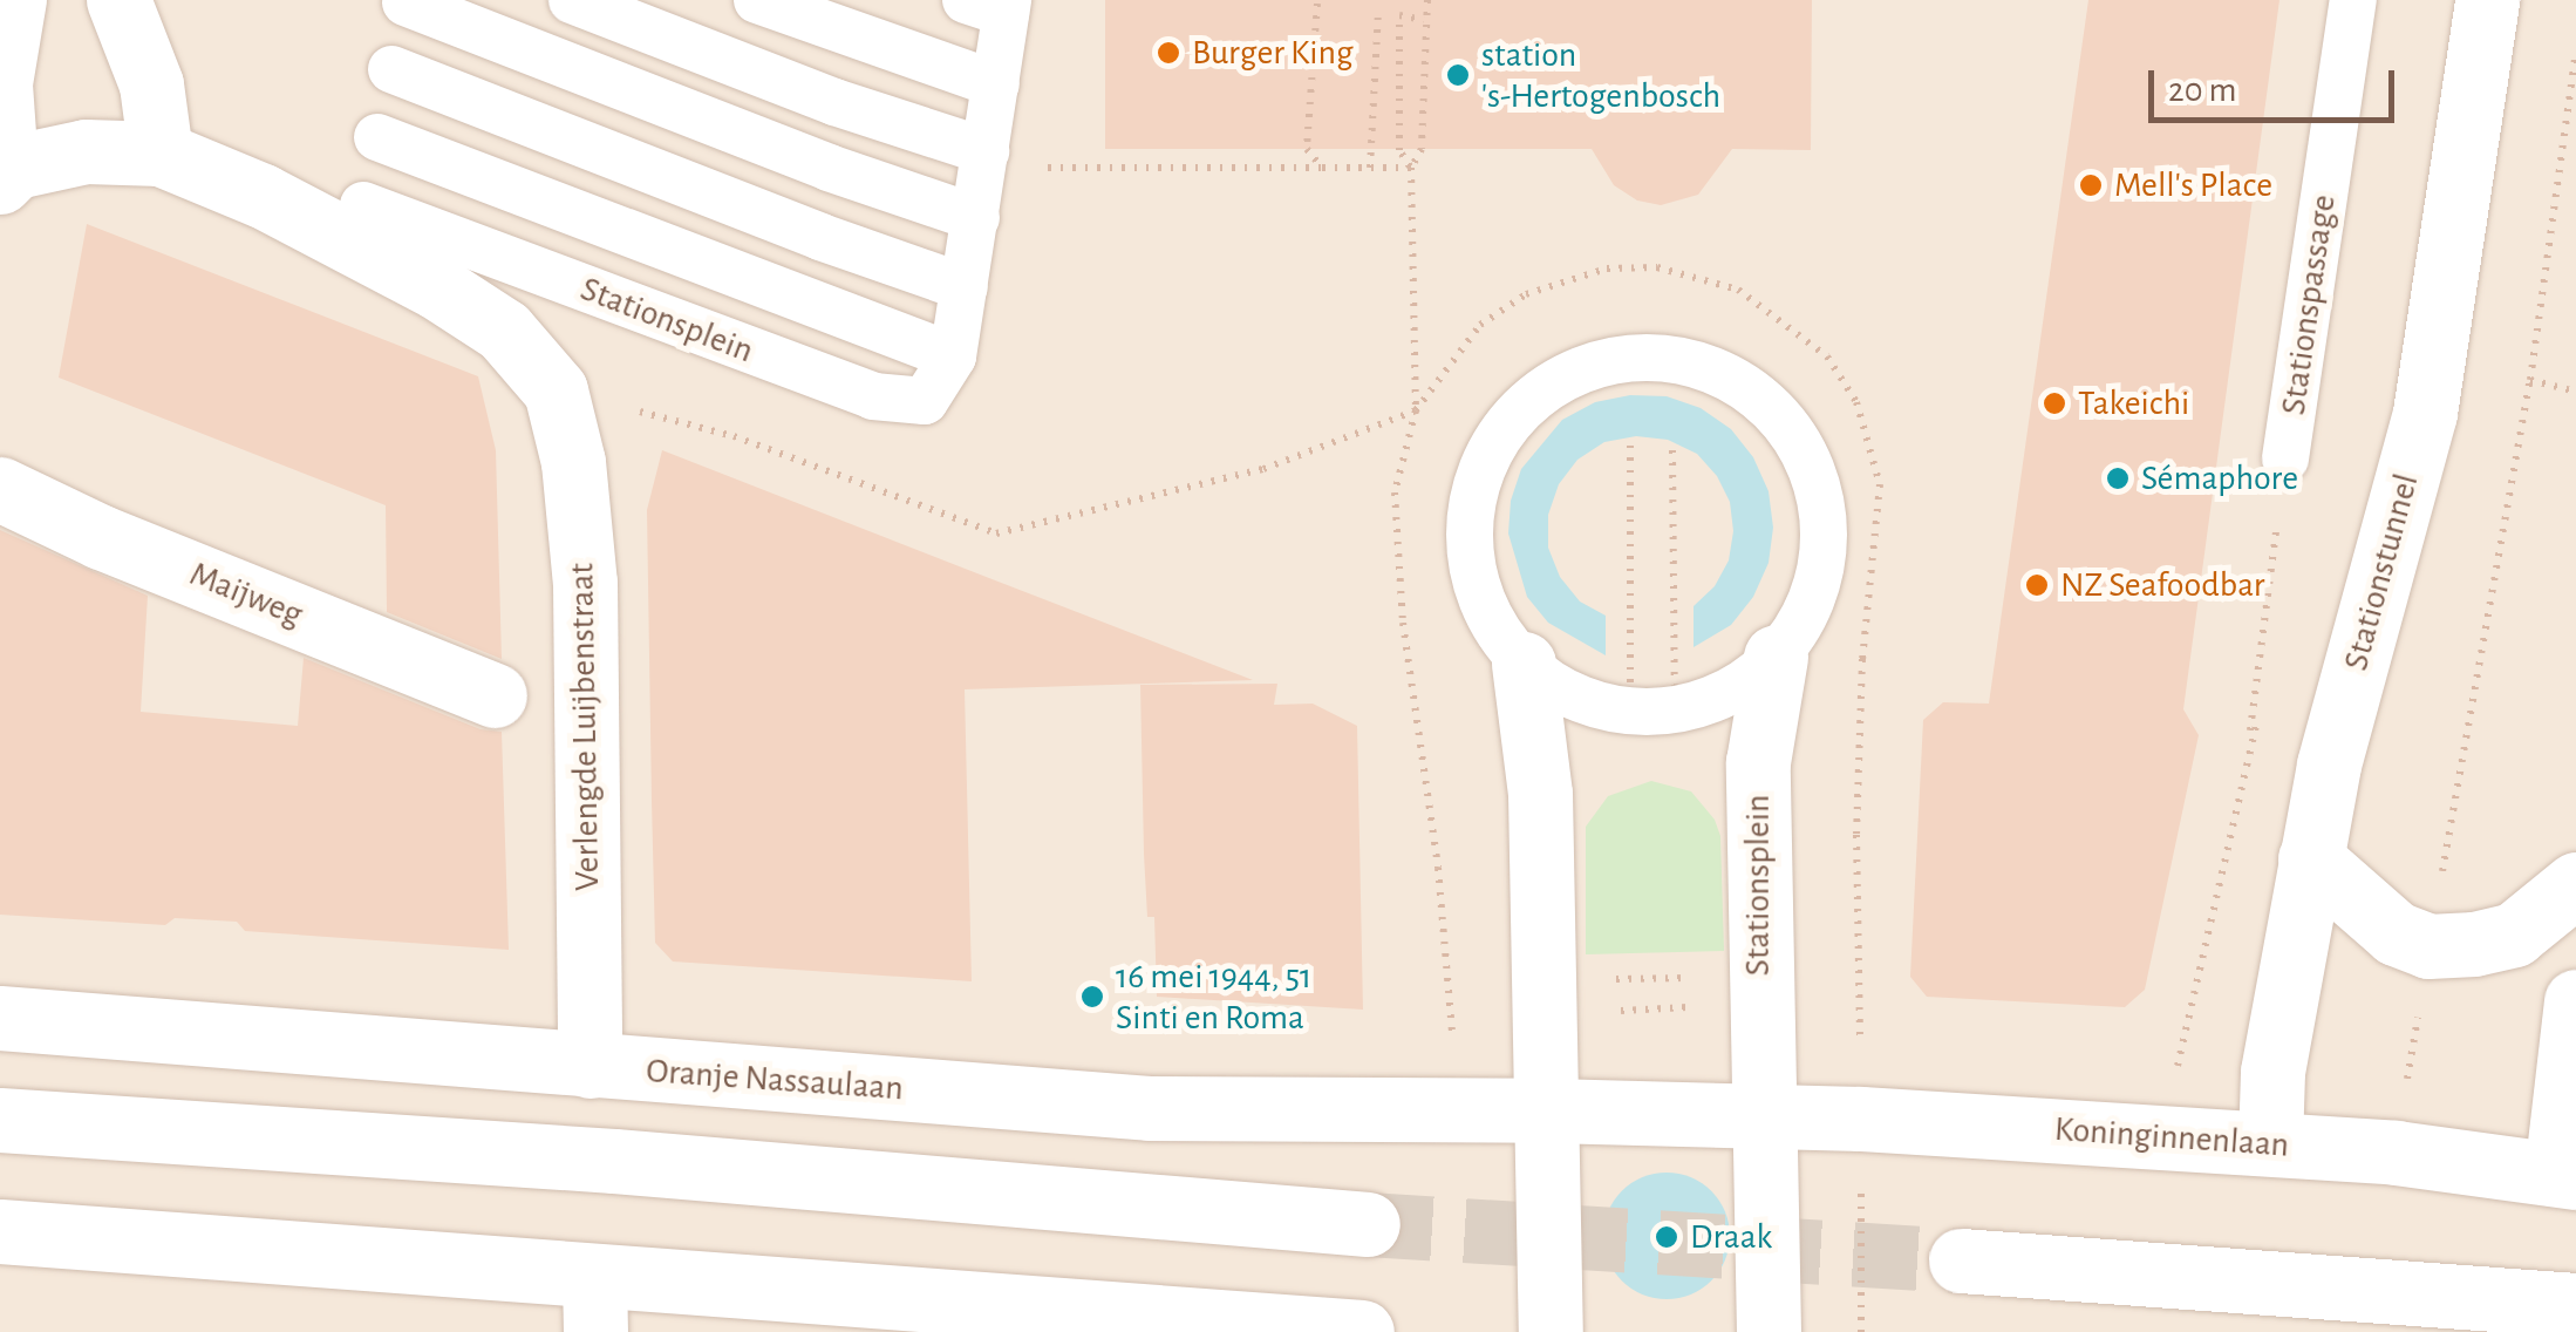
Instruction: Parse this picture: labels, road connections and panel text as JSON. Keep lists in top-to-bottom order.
{
  "streets": {
    "street": [
      "Stationsplein",
      "Stationstunnel",
      "Maijweg",
      "Verlengde Luijbenstraat",
      "Oranje Nassaulaan",
      "Koninginnenlaan"
    ],
    "lane": ["Stationspassage"]
  },
  "crossings": [
    ["Stationsplein", "Verlengde Luijbenstraat"],
    ["Stationsplein", "Oranje Nassaulaan"],
    ["Stationsplein", "Koninginnenlaan"],
    ["Stationstunnel", "Koninginnenlaan"],
    ["Verlengde Luijbenstraat", "Oranje Nassaulaan"],
    ["Oranje Nassaulaan", "Koninginnenlaan"]
  ],
  "places": [
    "Burger King",
    "station 's-Hertogenbosch",
    "Mell's Place",
    "Takeichi",
    "Sémaphore",
    "NZ Seafoodbar",
    "16 mei 1944, 51 Sinti en Roma",
    "Draak"
  ],
  "scale_bar": "20 m"
}
